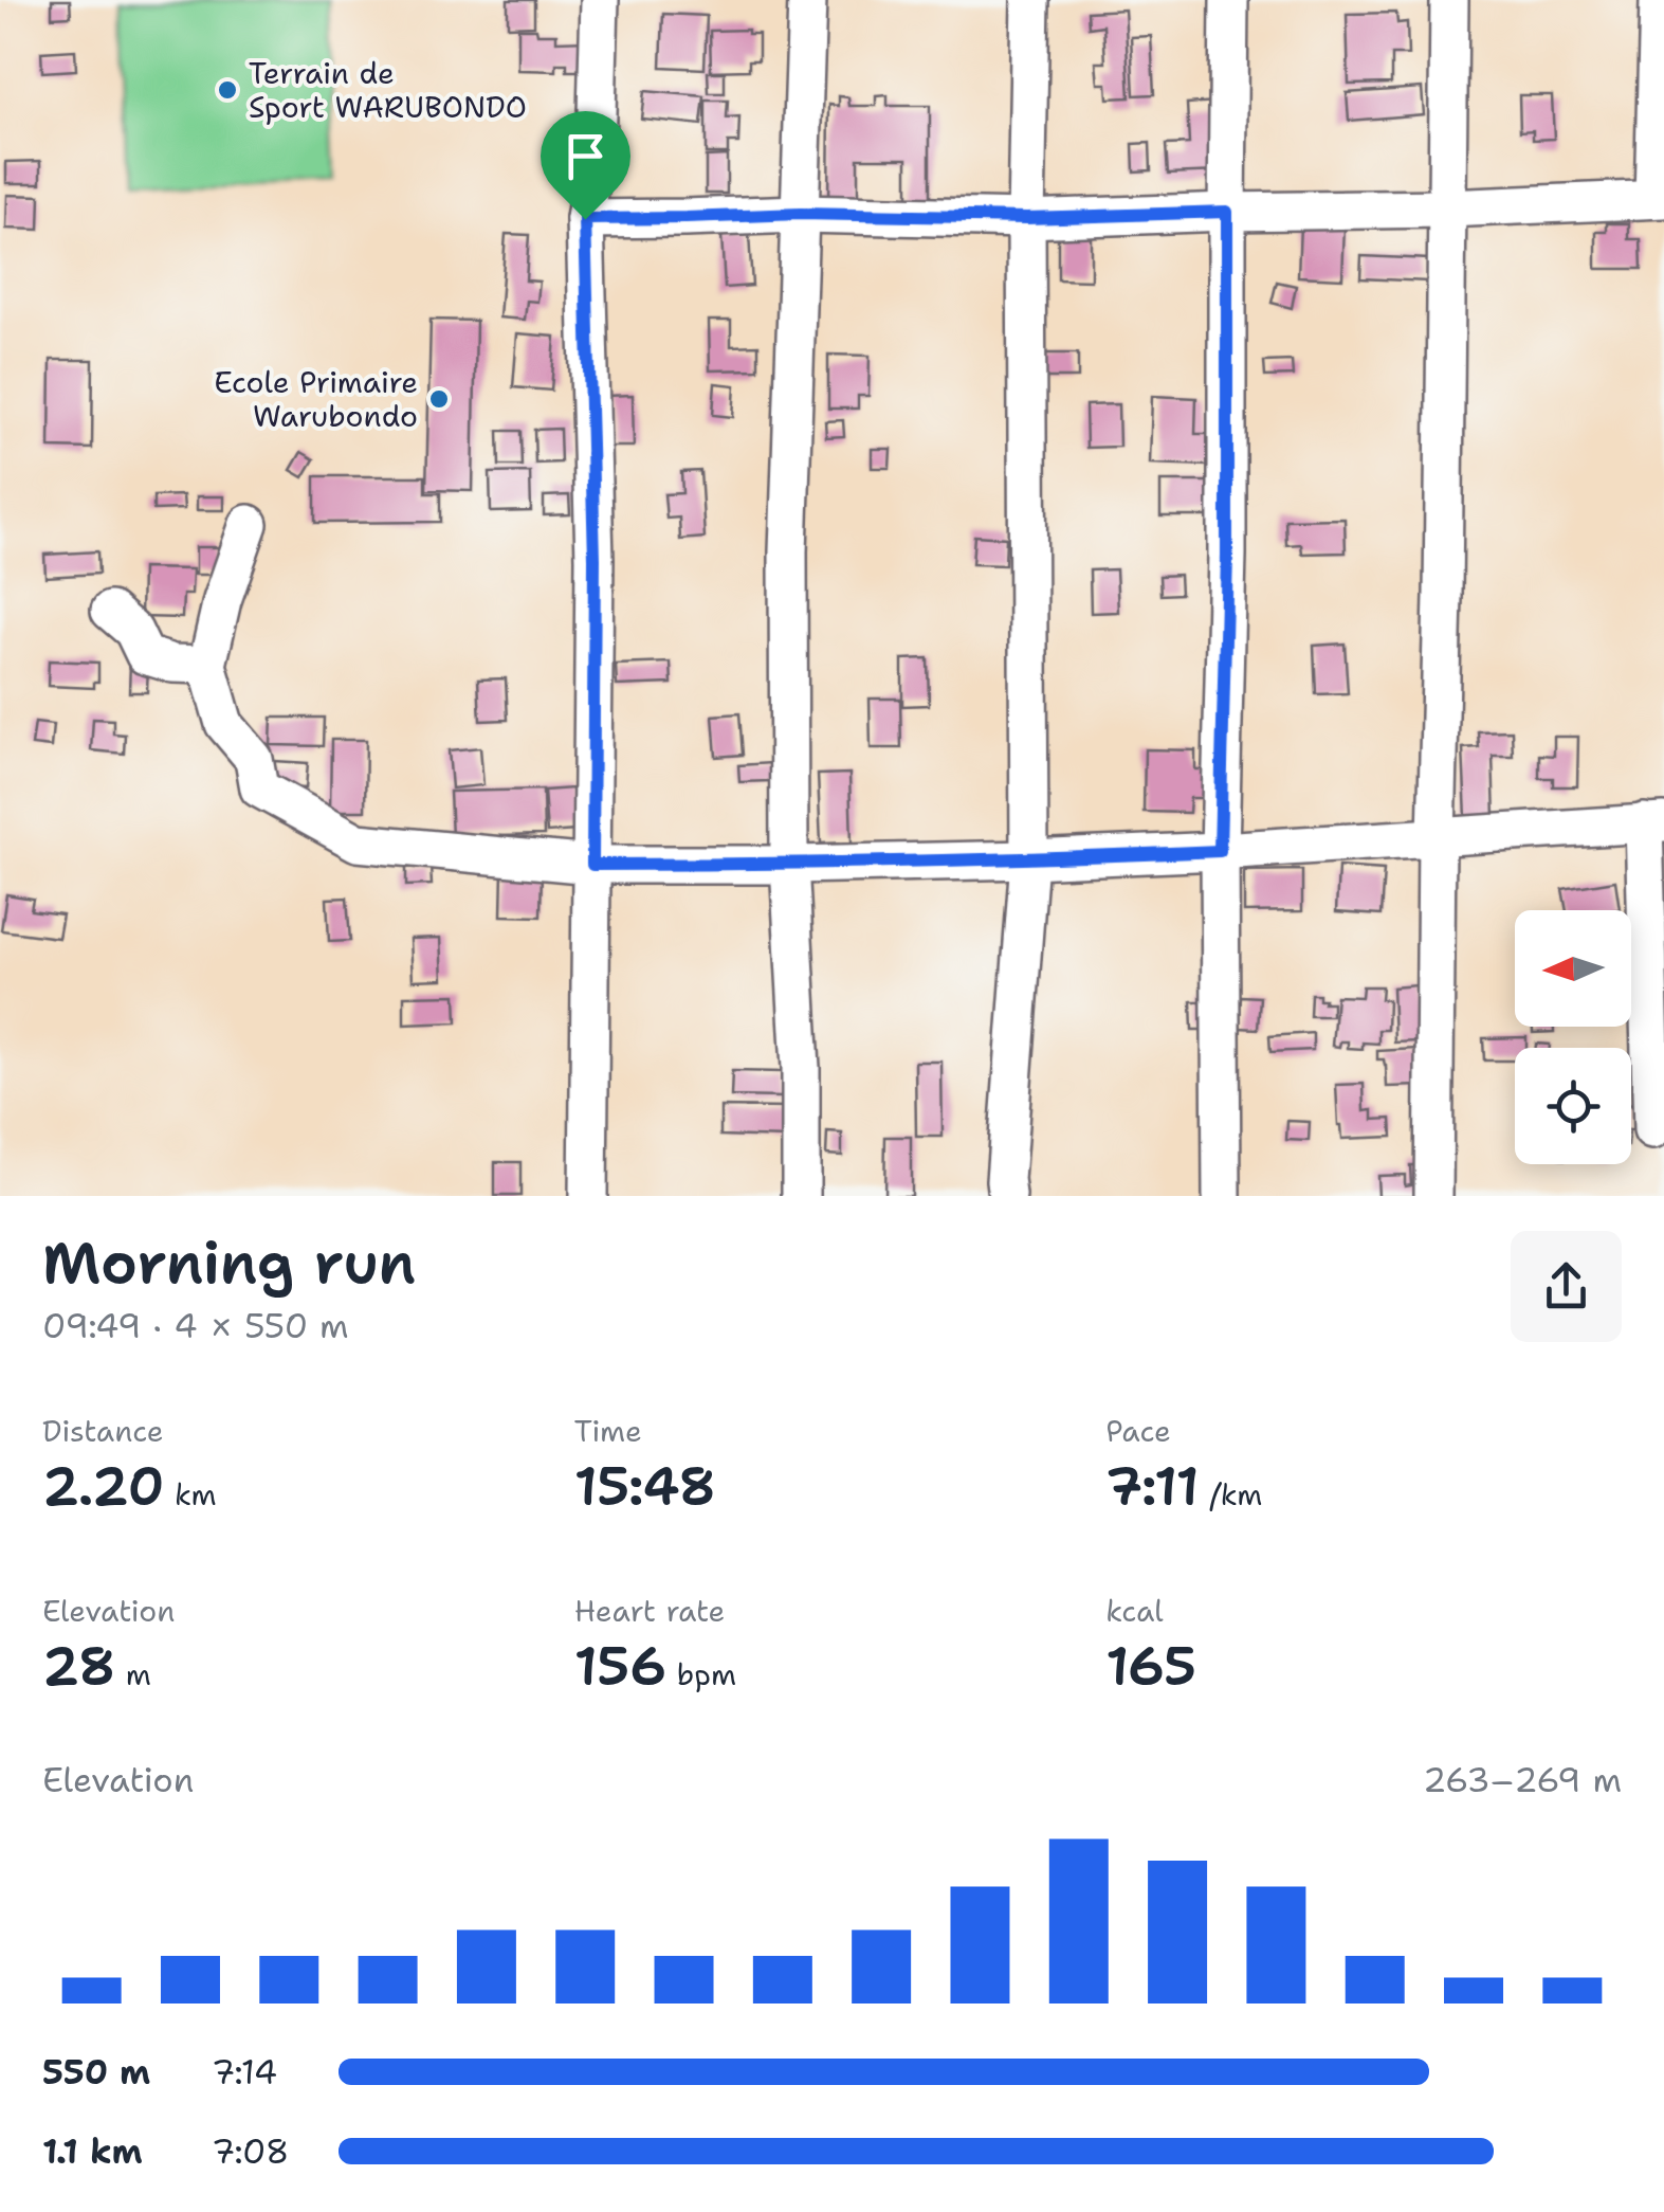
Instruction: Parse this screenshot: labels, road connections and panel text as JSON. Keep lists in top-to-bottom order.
{
  "places": ["Terrain de Sport WARUBONDO", "Ecole Primaire Warubondo"],
  "north": "left",
  "page": {
    "heading": ["Morning run", "09:49 · 4 × 550 m"],
    "stats": [
      ["Distance", "2.20 km"],
      ["Time", "15:48"],
      ["Pace", "7:11 /km"],
      ["Elevation", "28 m"],
      ["Heart rate", "156 bpm"],
      ["kcal", "165"]
    ],
    "chart": ["Elevation", "263–269 m"],
    "list": [
      {
        "name": "550 m",
        "note": "7:14"
      },
      {
        "name": "1.1 km",
        "note": "7:08"
      }
    ]
  }
}
